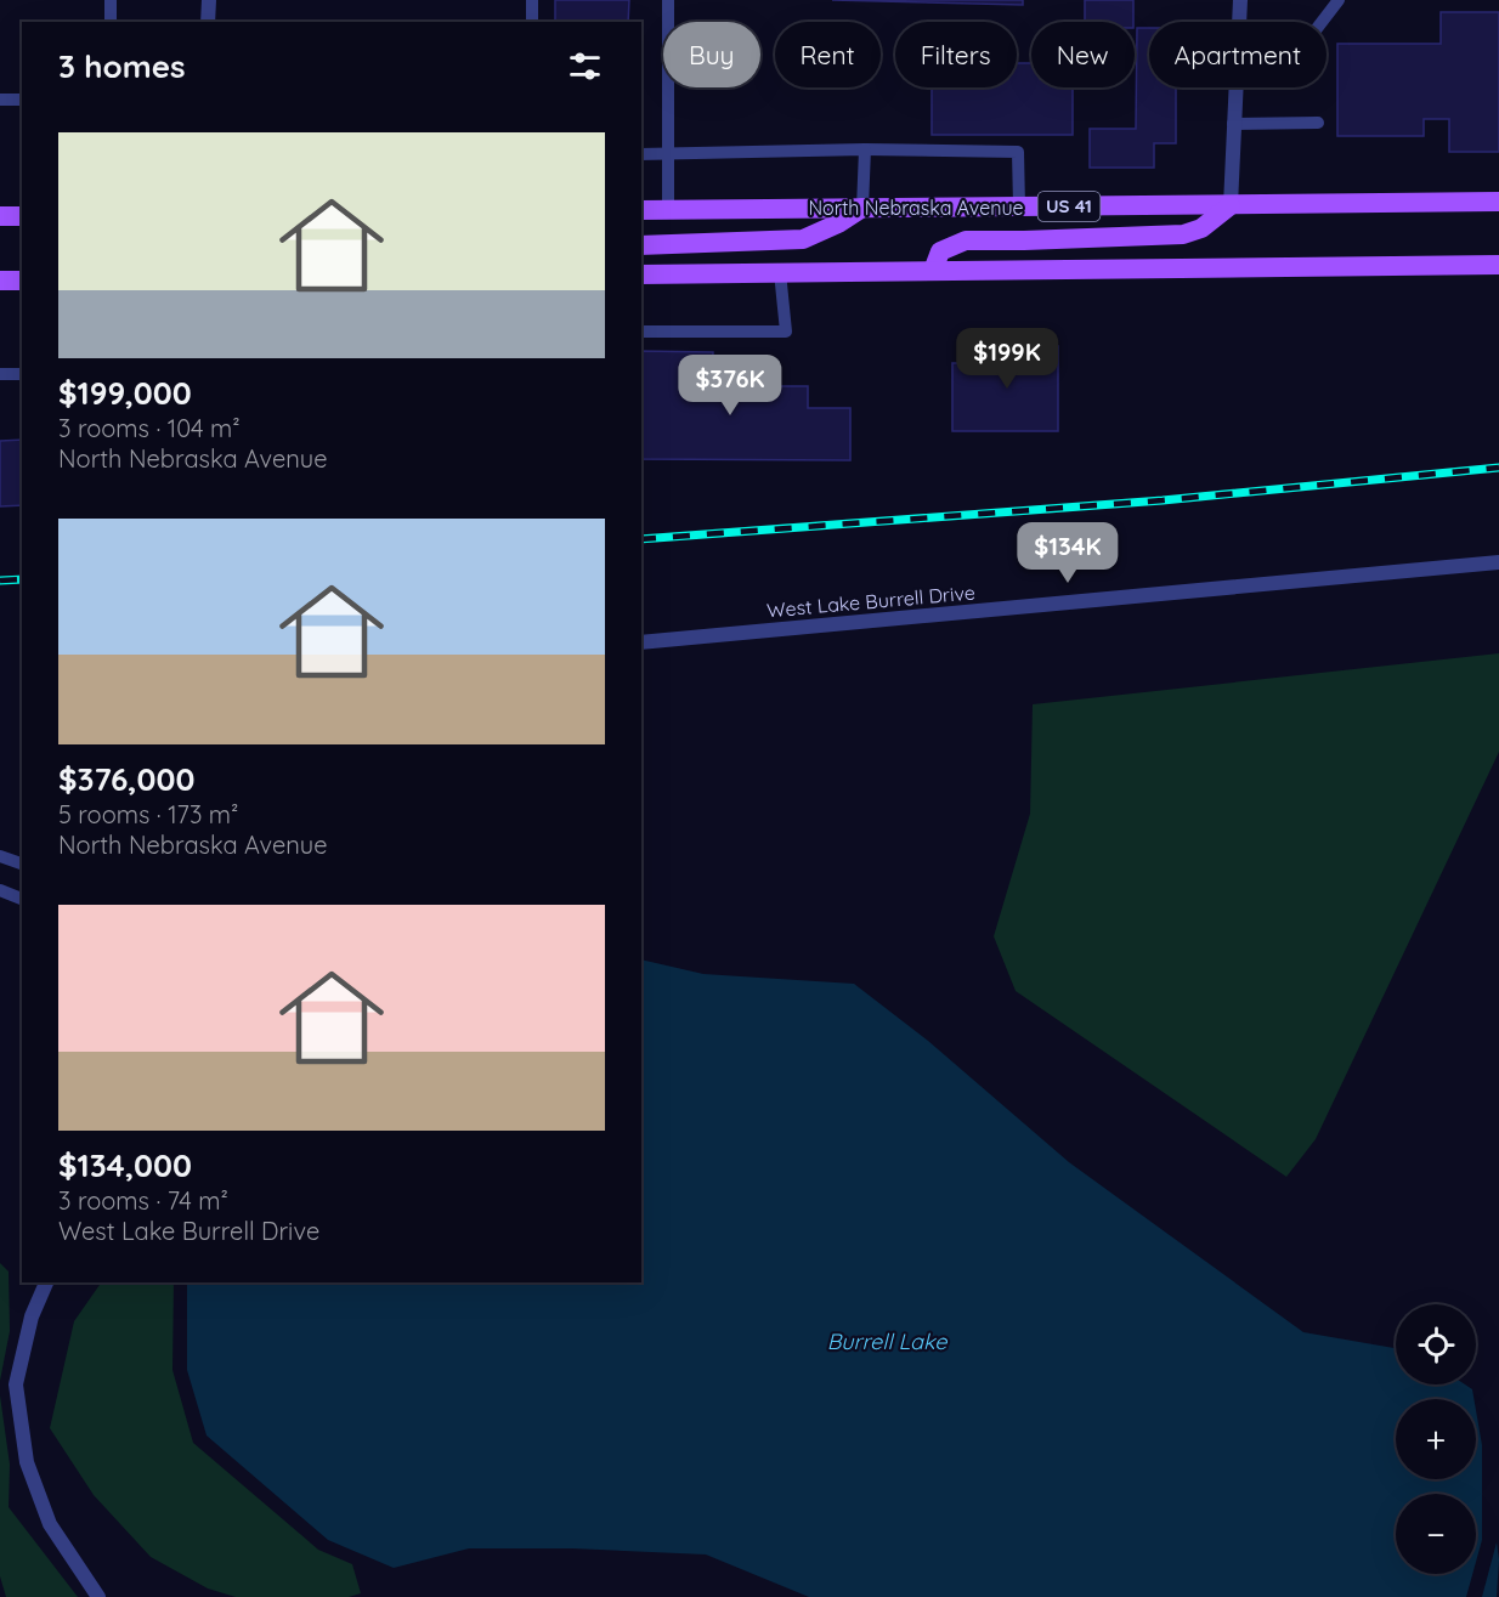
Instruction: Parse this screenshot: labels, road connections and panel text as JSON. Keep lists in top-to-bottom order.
{
  "streets": {
    "main road": ["US 41", "North Nebraska Avenue"],
    "street": ["West Lake Burrell Drive"]
  },
  "water": ["Burrell Lake"],
  "page": {
    "chip": [
      "Buy",
      "Rent",
      "Filters",
      "New",
      "Apartment"
    ],
    "heading": "3 homes",
    "list": [
      {
        "name": "$199,000",
        "note": "3 rooms · 104 m² · North Nebraska Avenue"
      },
      {
        "name": "$376,000",
        "note": "5 rooms · 173 m² · North Nebraska Avenue"
      },
      {
        "name": "$134,000",
        "note": "3 rooms · 74 m² · West Lake Burrell Drive"
      }
    ],
    "price": ["$199K", "$376K", "$134K"],
    "map_buttons": ["+", "−"]
  }
}
